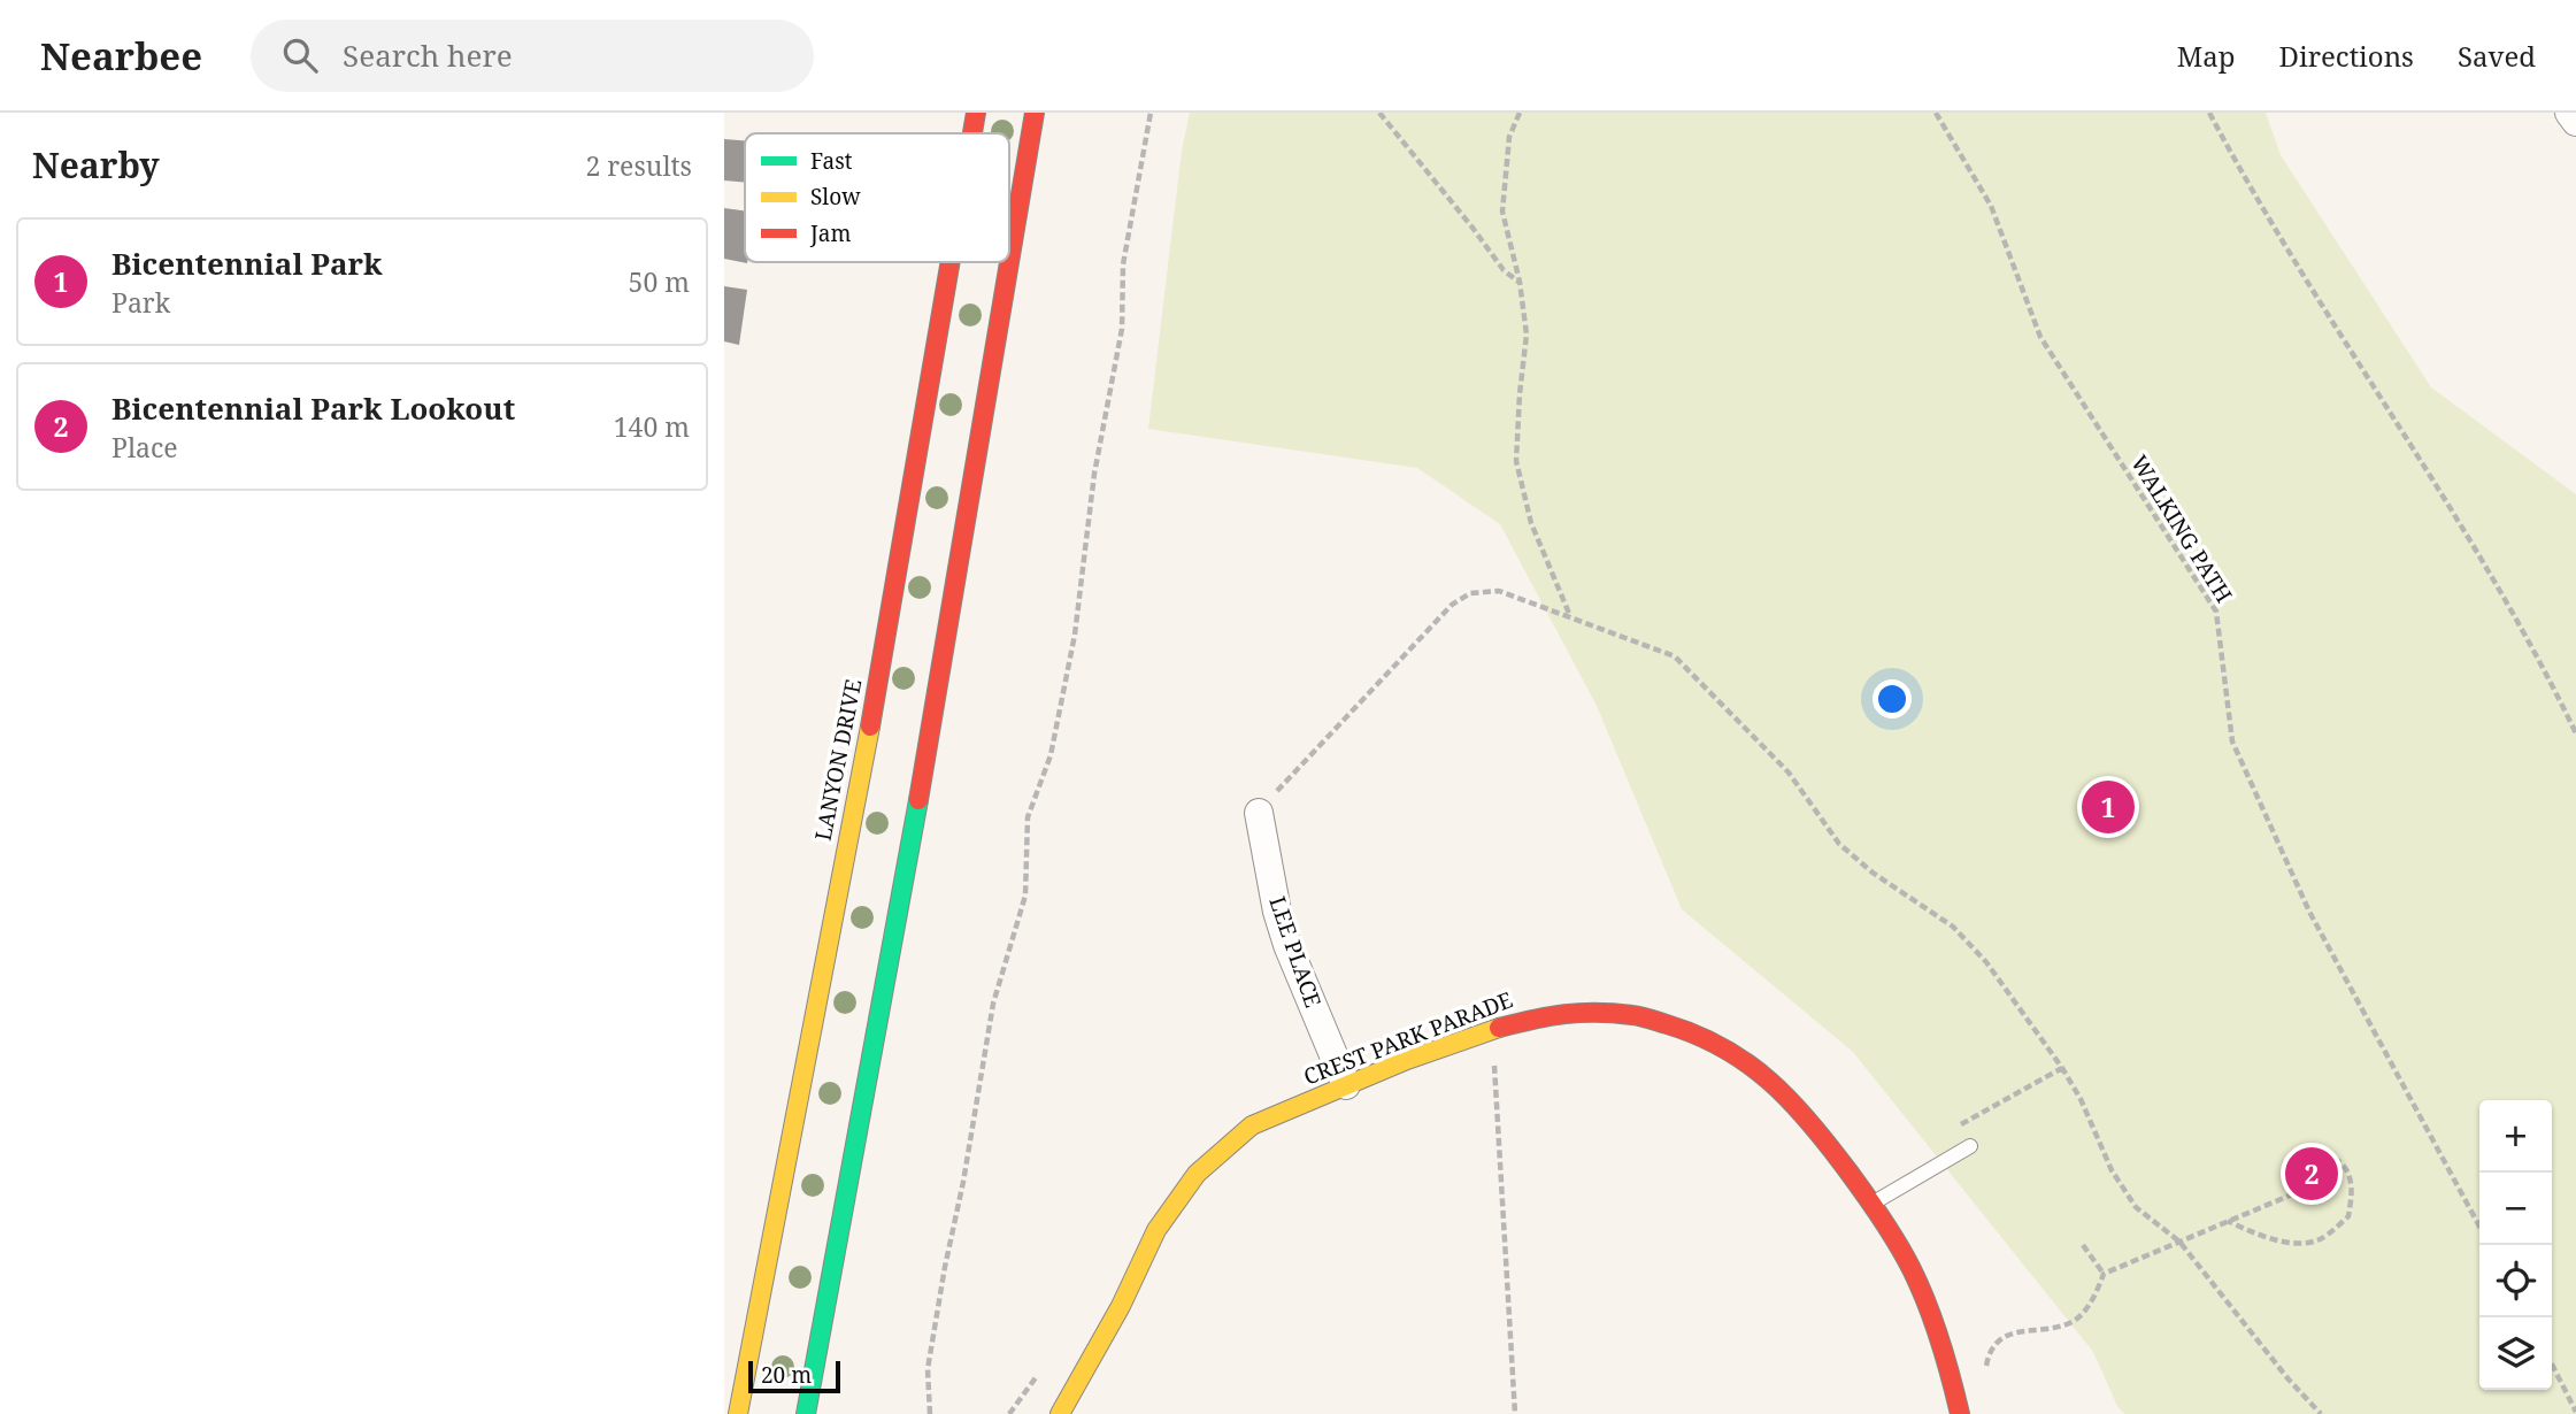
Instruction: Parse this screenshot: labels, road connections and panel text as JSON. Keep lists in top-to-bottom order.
{
  "streets": {
    "main road": ["LANYON DRIVE", "CREST PARK PARADE"],
    "street": ["LEE PLACE"],
    "path": ["WALKING PATH"]
  },
  "crossings": [
    ["LEE PLACE", "CREST PARK PARADE"]
  ],
  "legend": ["Fast", "Slow", "Jam"],
  "scale_bar": "20 m",
  "page": {
    "header": "Nearbee",
    "search": "Search here",
    "nav": ["Map", "Directions", "Saved"],
    "heading": ["Nearby", "2 results"],
    "list": [
      {
        "mark": "1",
        "name": "Bicentennial Park",
        "note": "Park",
        "value": "50 m"
      },
      {
        "mark": "2",
        "name": "Bicentennial Park Lookout",
        "note": "Place",
        "value": "140 m"
      }
    ],
    "pins": ["1", "2"],
    "map_buttons": ["+", "−"],
    "scale": "20 m"
  }
}
